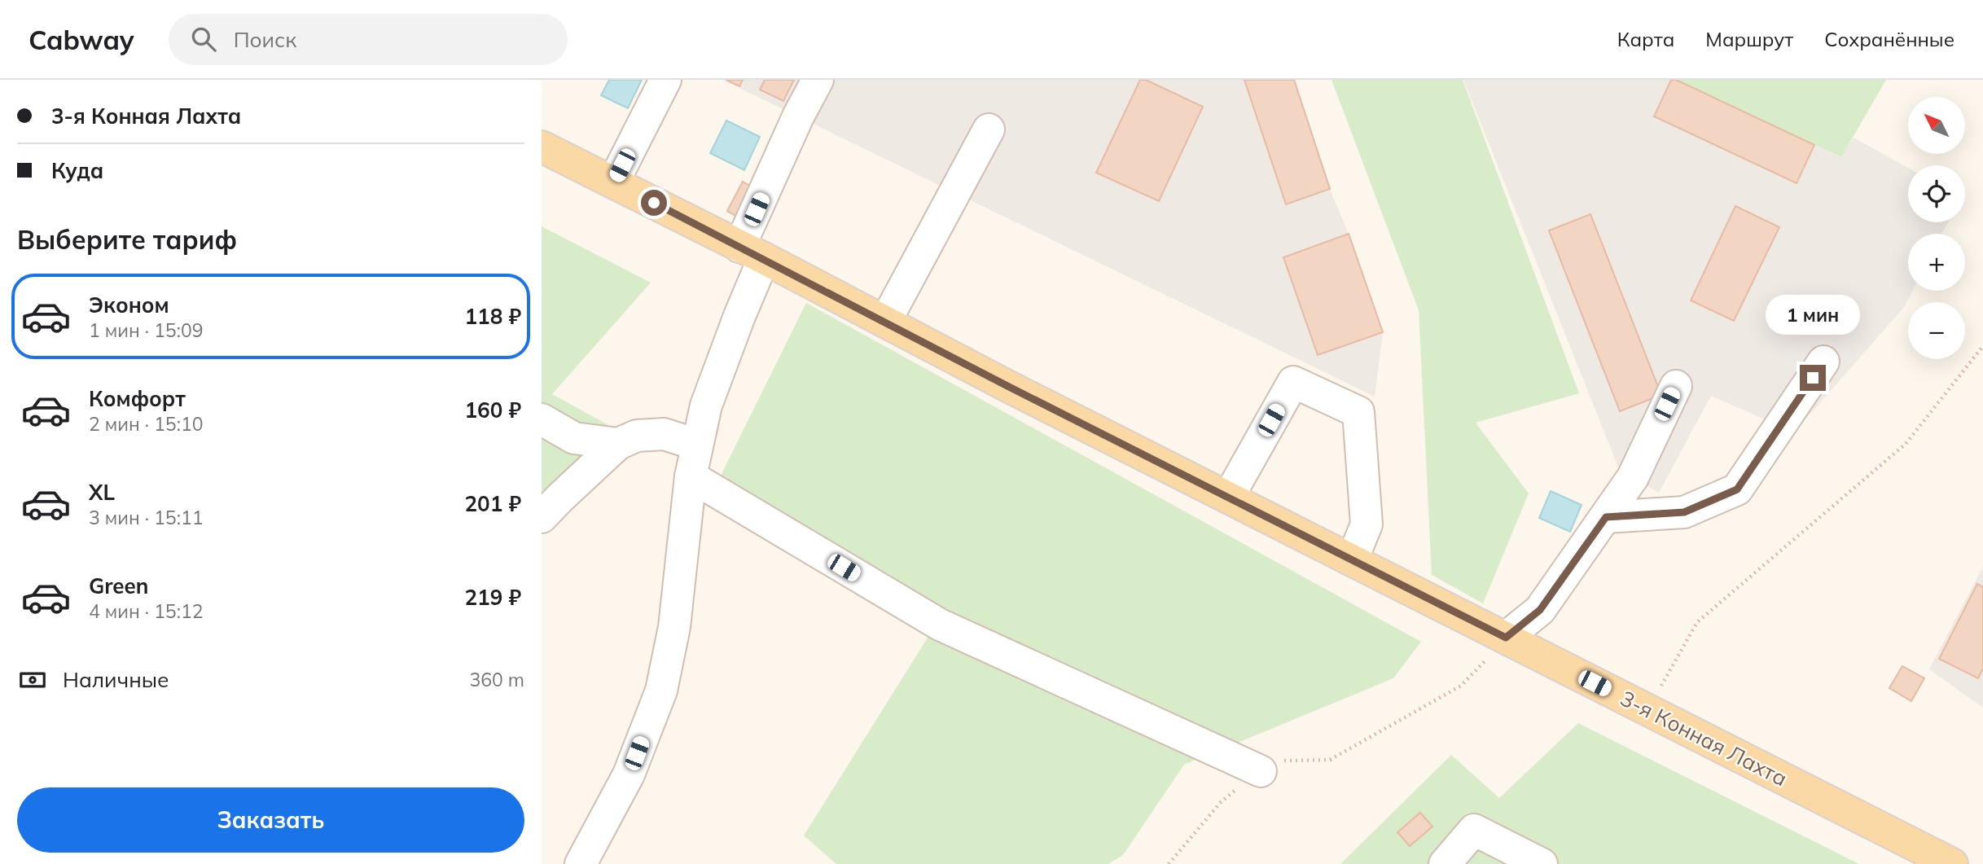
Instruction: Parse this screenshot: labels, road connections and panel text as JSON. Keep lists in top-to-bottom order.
{
  "streets": {
    "main road": ["3-я Конная Лахта"]
  },
  "north": "top left",
  "page": {
    "header": "Cabway",
    "search": "Поиск",
    "nav": ["Карта", "Маршрут", "Сохранённые"],
    "banner": ["3-я Конная Лахта", "Куда"],
    "map_buttons": ["+", "−"],
    "heading": "Выберите тариф",
    "list": [
      {
        "name": "Эконом",
        "note": "1 мин · 15:09",
        "value": "118 ₽"
      },
      {
        "name": "Комфорт",
        "note": "2 мин · 15:10",
        "value": "160 ₽"
      },
      {
        "name": "XL",
        "note": "3 мин · 15:11",
        "value": "201 ₽"
      },
      {
        "name": "Green",
        "note": "4 мин · 15:12",
        "value": "219 ₽"
      }
    ],
    "bubble": "1 мин",
    "pay": ["Наличные", "360 m"],
    "buttons": "Заказать"
  }
}
